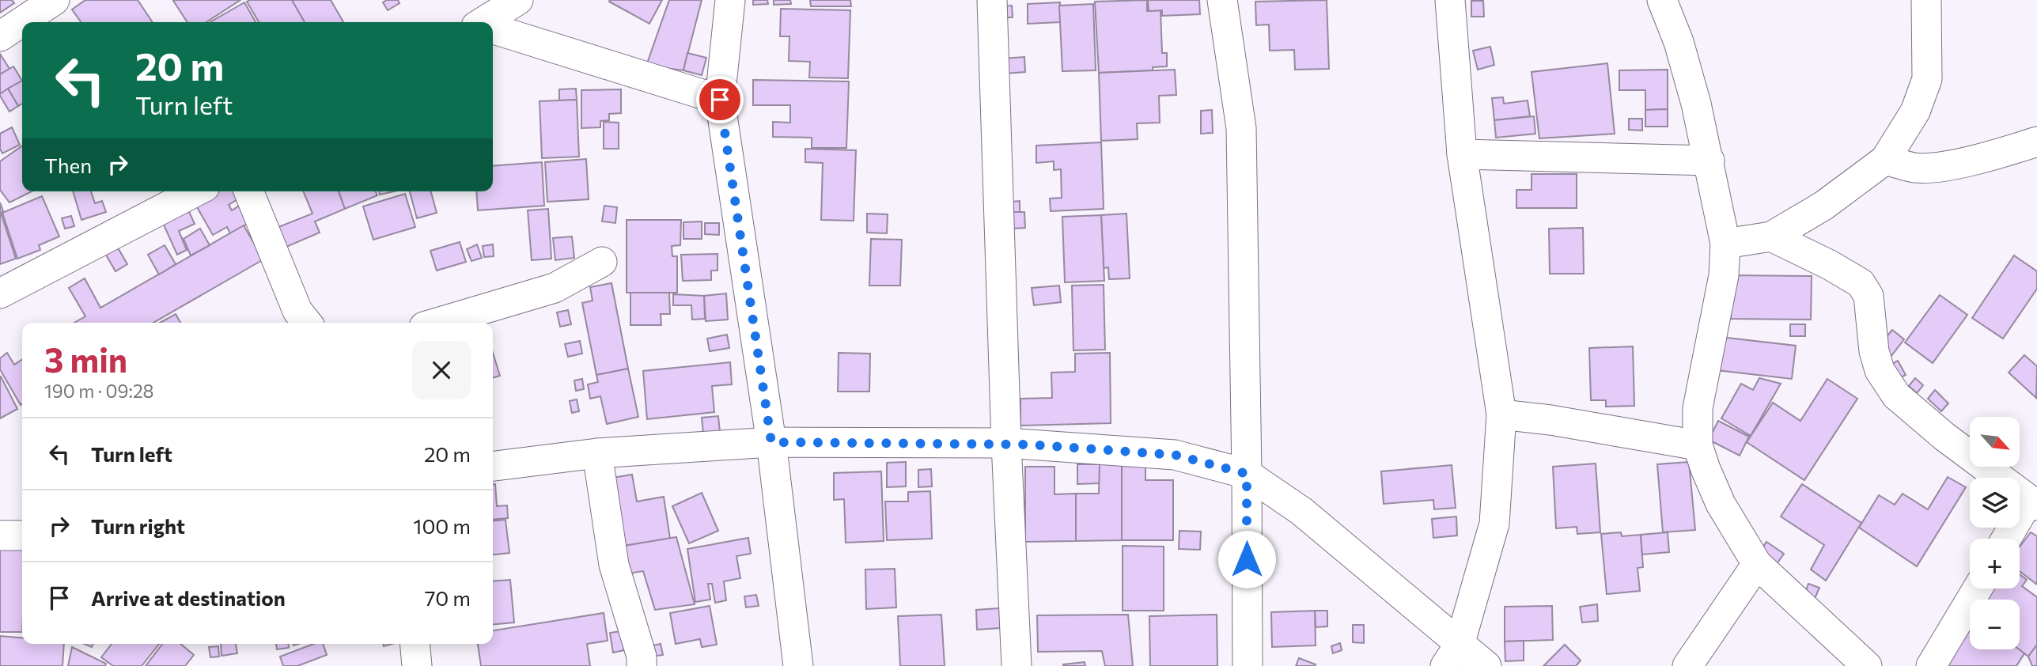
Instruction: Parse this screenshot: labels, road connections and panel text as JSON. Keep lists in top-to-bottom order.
{
  "north": "bottom right",
  "page": {
    "turn": ["20 m", "Turn left"],
    "then": "Then",
    "heading": ["3 min", "190 m · 09:28"],
    "map_buttons": ["+", "−"],
    "list": [
      {
        "name": "Turn left",
        "value": "20 m"
      },
      {
        "name": "Turn right",
        "value": "100 m"
      },
      {
        "name": "Arrive at destination",
        "value": "70 m"
      }
    ]
  }
}
